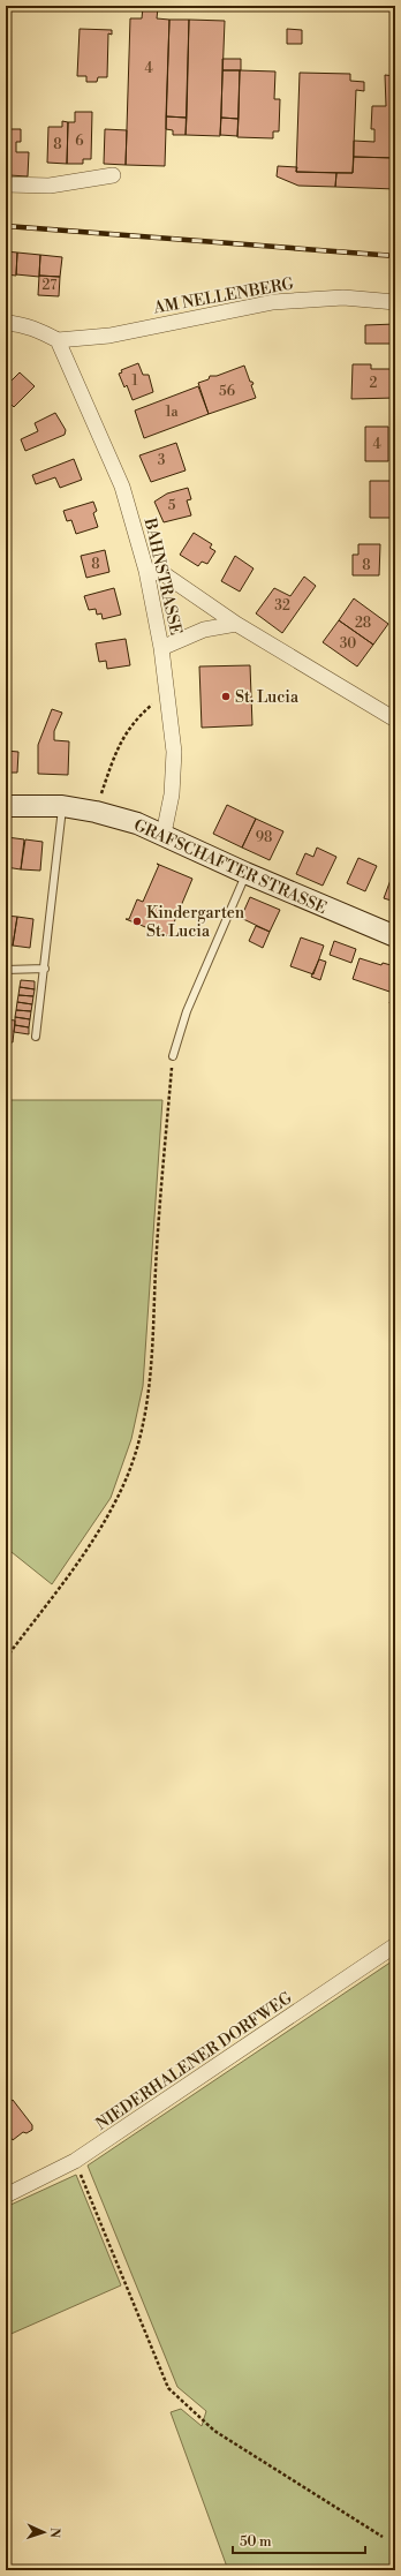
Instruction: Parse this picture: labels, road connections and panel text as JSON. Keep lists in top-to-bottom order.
{
  "streets": {
    "main road": ["GRAFSCHAFTER STRASSE"],
    "street": ["AM NELLENBERG", "BAHNSTRASSE", "NIEDERHALENER DORFWEG"]
  },
  "crossings": [
    ["AM NELLENBERG", "BAHNSTRASSE"],
    ["BAHNSTRASSE", "GRAFSCHAFTER STRASSE"]
  ],
  "places": ["St. Lucia", "Kindergarten St. Lucia"],
  "house_numbers": [
    "4",
    "6",
    "8",
    "27",
    "1",
    "2",
    "56",
    "1a",
    "4",
    "3",
    "5",
    "8",
    "8",
    "32",
    "28",
    "30",
    "98"
  ],
  "scale_bar": "50 m",
  "north": "right"
}
